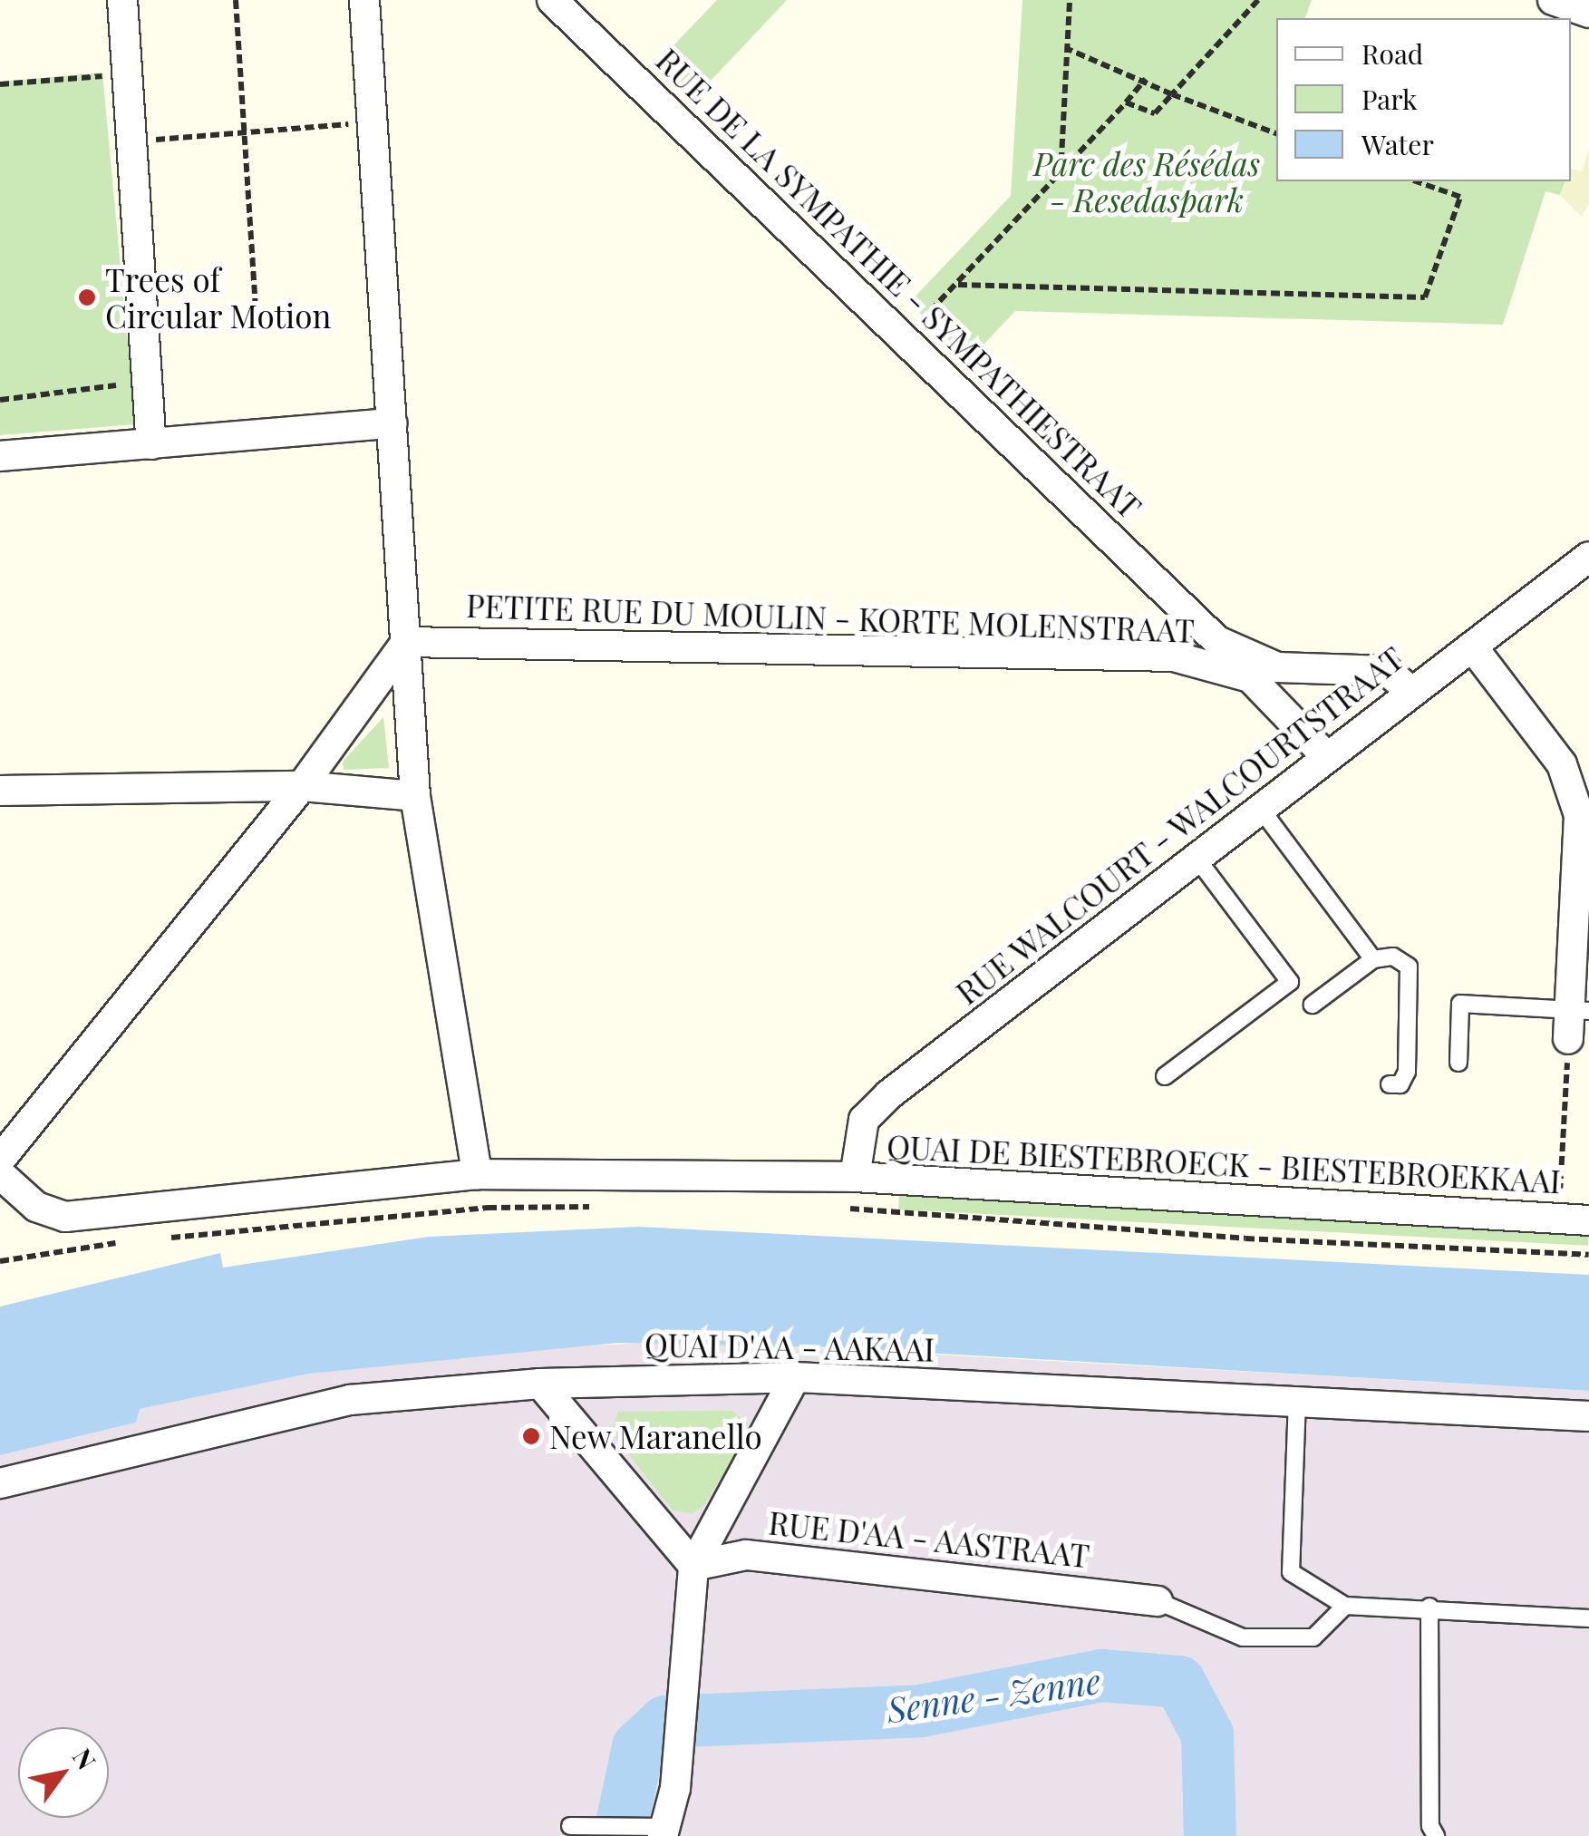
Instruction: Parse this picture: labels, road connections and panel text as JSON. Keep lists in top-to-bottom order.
{
  "streets": {
    "street": [
      "RUE DE LA SYMPATHIE - SYMPATHIESTRAAT",
      "PETITE RUE DU MOULIN - KORTE MOLENSTRAAT",
      "RUE WALCOURT - WALCOURTSTRAAT",
      "QUAI DE BIESTEBROECK - BIESTEBROEKKAAI",
      "QUAI D'AA - AAKAAI",
      "RUE D'AA - AASTRAAT"
    ]
  },
  "crossings": [
    ["RUE DE LA SYMPATHIE - SYMPATHIESTRAAT", "PETITE RUE DU MOULIN - KORTE MOLENSTRAAT"],
    ["RUE DE LA SYMPATHIE - SYMPATHIESTRAAT", "RUE WALCOURT - WALCOURTSTRAAT"],
    ["PETITE RUE DU MOULIN - KORTE MOLENSTRAAT", "RUE WALCOURT - WALCOURTSTRAAT"],
    ["RUE WALCOURT - WALCOURTSTRAAT", "QUAI DE BIESTEBROECK - BIESTEBROEKKAAI"]
  ],
  "water": ["Senne - Zenne"],
  "parks": ["Parc des Résédas - Resedaspark"],
  "places": ["Trees of Circular Motion", "New Maranello"],
  "legend": ["Road", "Park", "Water"],
  "north": "top right"
}
